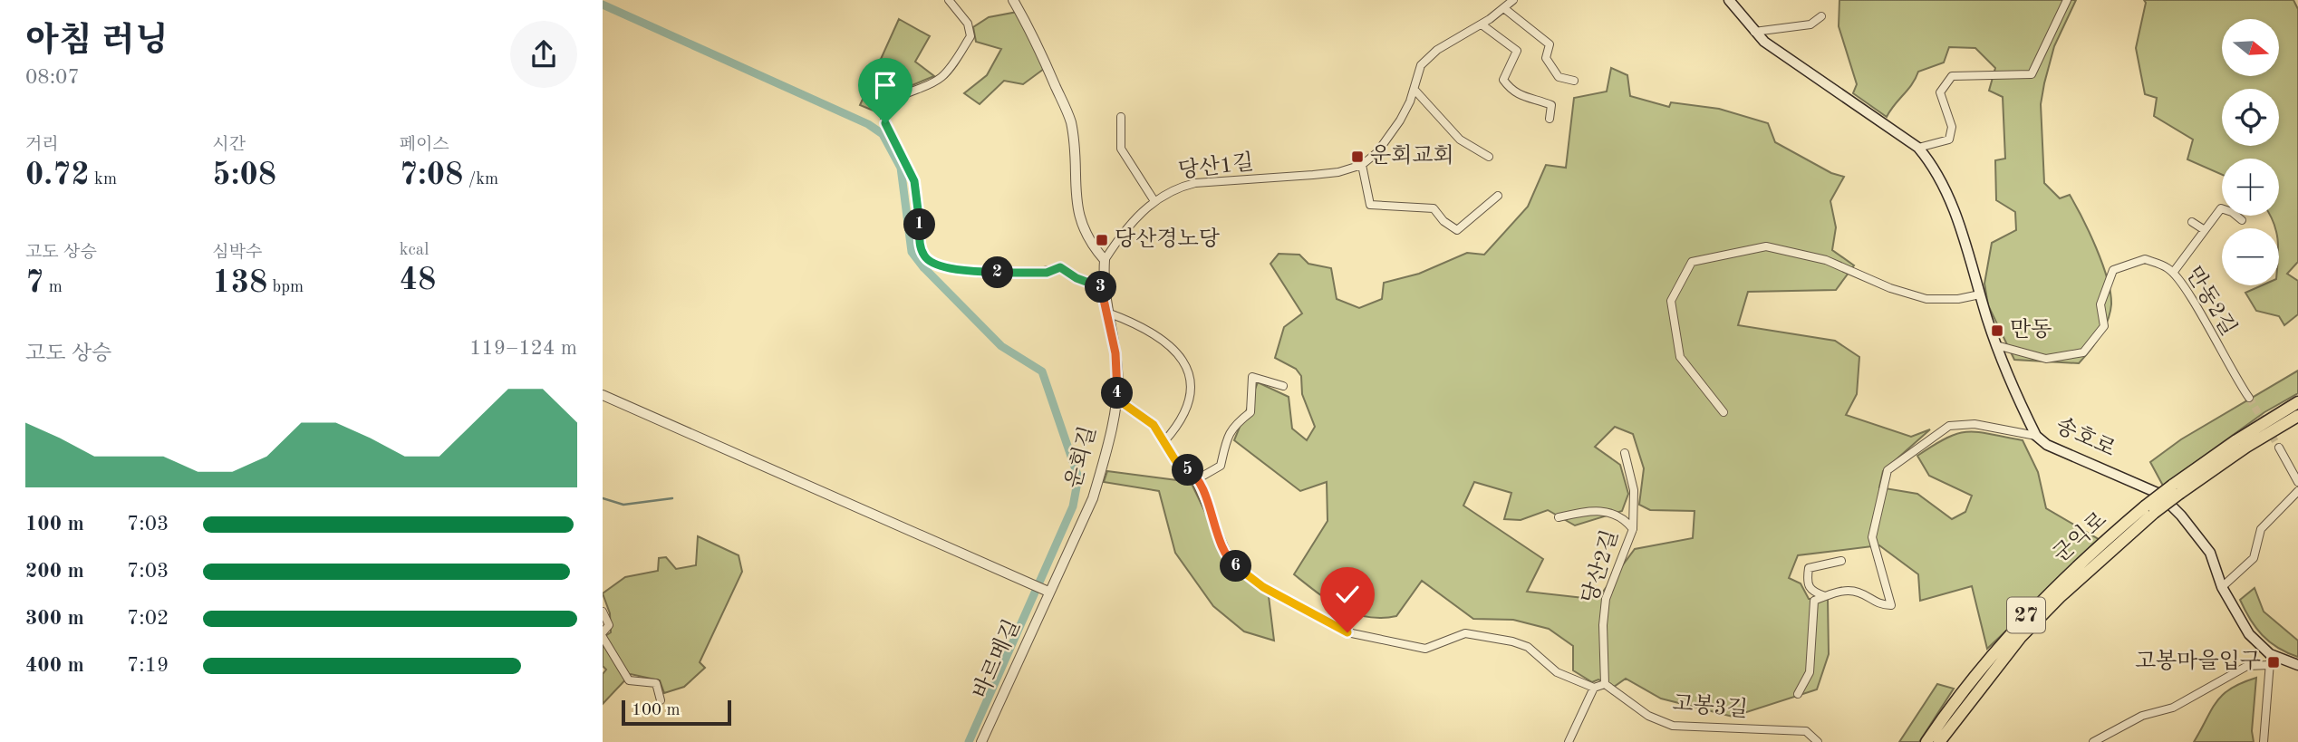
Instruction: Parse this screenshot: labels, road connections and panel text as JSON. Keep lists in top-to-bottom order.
{
  "streets": {
    "highway": ["군익로", "27"],
    "main road": ["송호로"],
    "street": [
      "당산1길",
      "만동2길",
      "운회길",
      "당산2길",
      "바르메길",
      "고봉3길"
    ]
  },
  "crossings": [
    ["당산1길", "운회길"],
    ["만동2길", "송호로"],
    ["운회길", "바르메길"],
    ["당산2길", "고봉3길"]
  ],
  "places": {
    "transit": [
      "운회교회",
      "당산경노당",
      "만동",
      "고봉마을입구"
    ]
  },
  "scale_bar": "100 m",
  "north": "right",
  "page": {
    "heading": ["아침 러닝", "08:07"],
    "map_buttons": ["+", "−"],
    "stats": [
      ["거리", "0.72 km"],
      ["시간", "5:08"],
      ["페이스", "7:08 /km"],
      ["고도 상승", "7 m"],
      ["심박수", "138 bpm"],
      ["kcal", "48"]
    ],
    "pins": [
      "1",
      "2",
      "3",
      "4",
      "5",
      "6"
    ],
    "chart": ["고도 상승", "119–124 m"],
    "list": [
      {
        "name": "100 m",
        "note": "7:03"
      },
      {
        "name": "200 m",
        "note": "7:03"
      },
      {
        "name": "300 m",
        "note": "7:02"
      },
      {
        "name": "400 m",
        "note": "7:19"
      }
    ],
    "scale": "100 m"
  }
}
